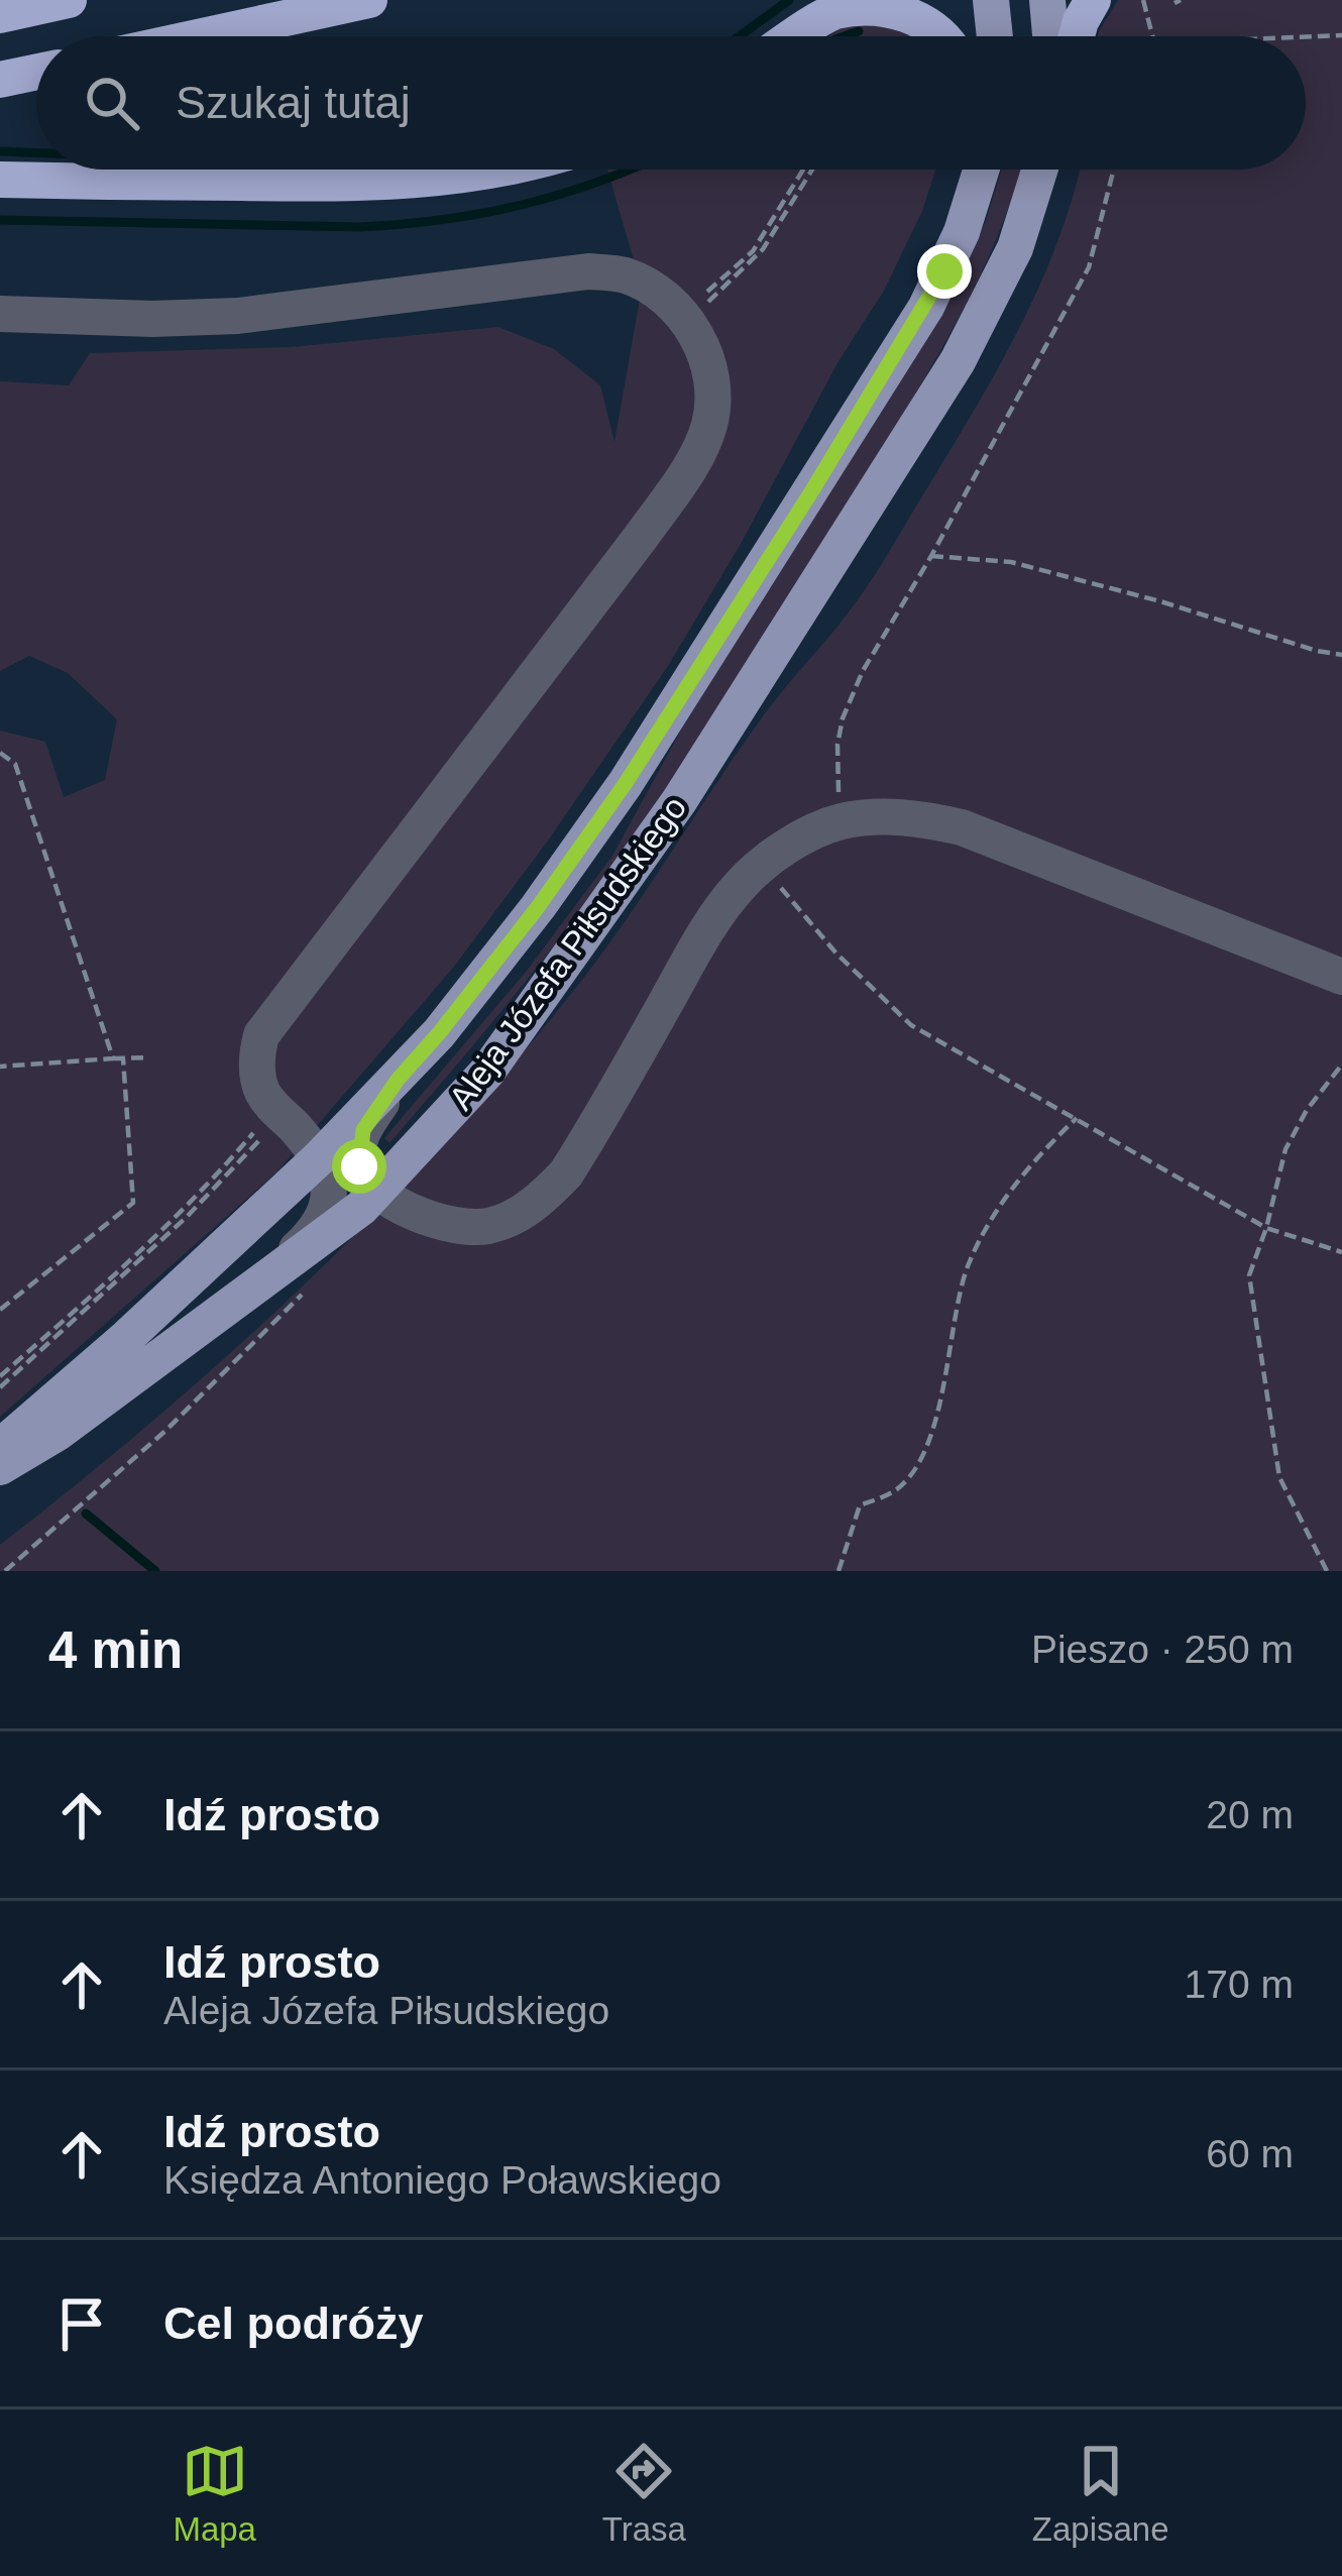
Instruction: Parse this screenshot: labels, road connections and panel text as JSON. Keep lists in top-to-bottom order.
{
  "streets": {
    "main road": ["Aleja Józefa Piłsudskiego"]
  },
  "page": {
    "search": "Szukaj tutaj",
    "heading": ["4 min", "Pieszo · 250 m"],
    "list": [
      ["Idź prosto", "20 m"],
      ["Idź prosto", "Aleja Józefa Piłsudskiego", "170 m"],
      ["Idź prosto", "Księdza Antoniego Poławskiego", "60 m"],
      "Cel podróży"
    ],
    "nav": ["Mapa", "Trasa", "Zapisane"]
  }
}
